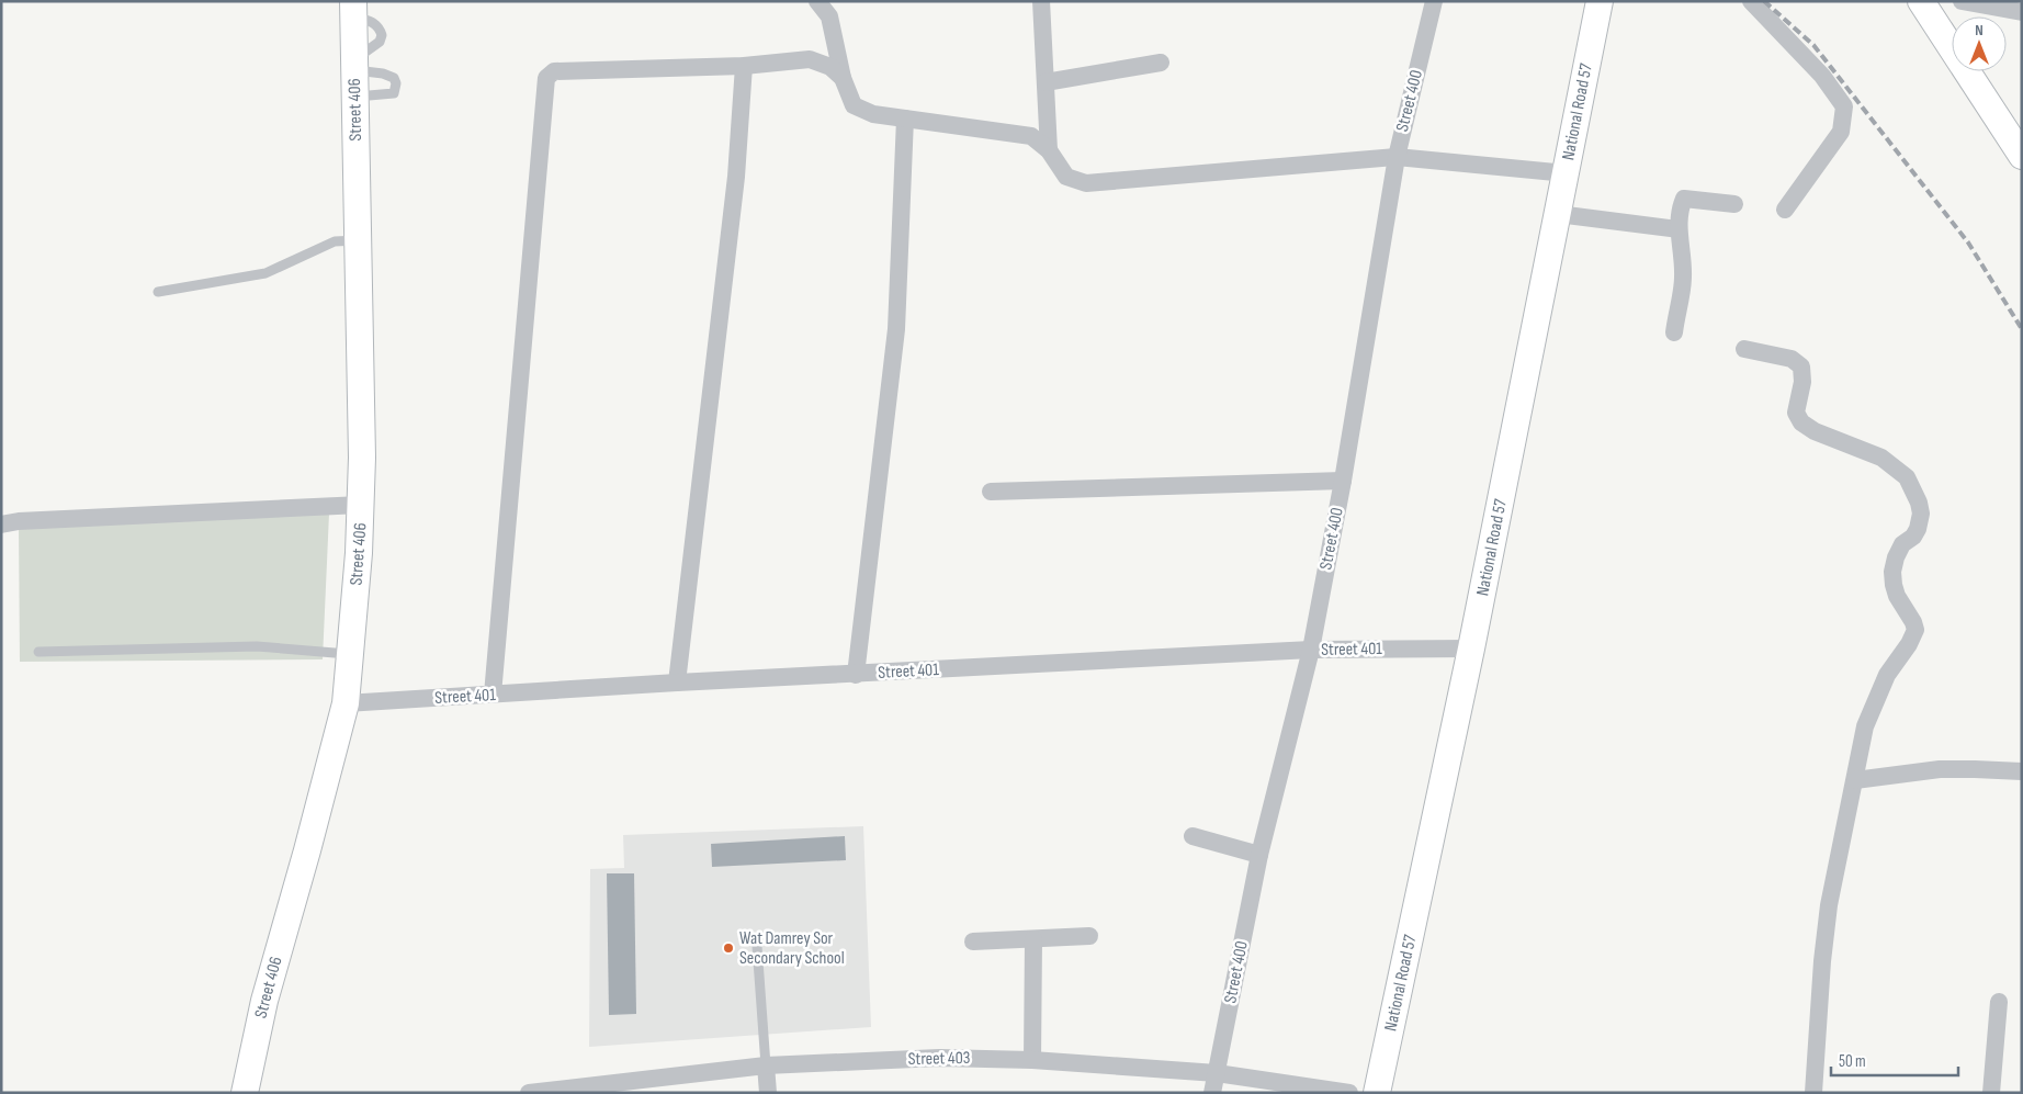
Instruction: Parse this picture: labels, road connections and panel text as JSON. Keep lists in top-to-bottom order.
{
  "streets": {
    "street": [
      "Street 400",
      "Street 406",
      "National Road 57",
      "Street 401",
      "Street 403"
    ]
  },
  "crossings": [
    ["Street 400", "Street 401"],
    ["Street 400", "Street 403"],
    ["Street 406", "Street 401"],
    ["National Road 57", "Street 401"]
  ],
  "places": ["Wat Damrey Sor Secondary School"],
  "scale_bar": "50 m",
  "north": "top"
}
